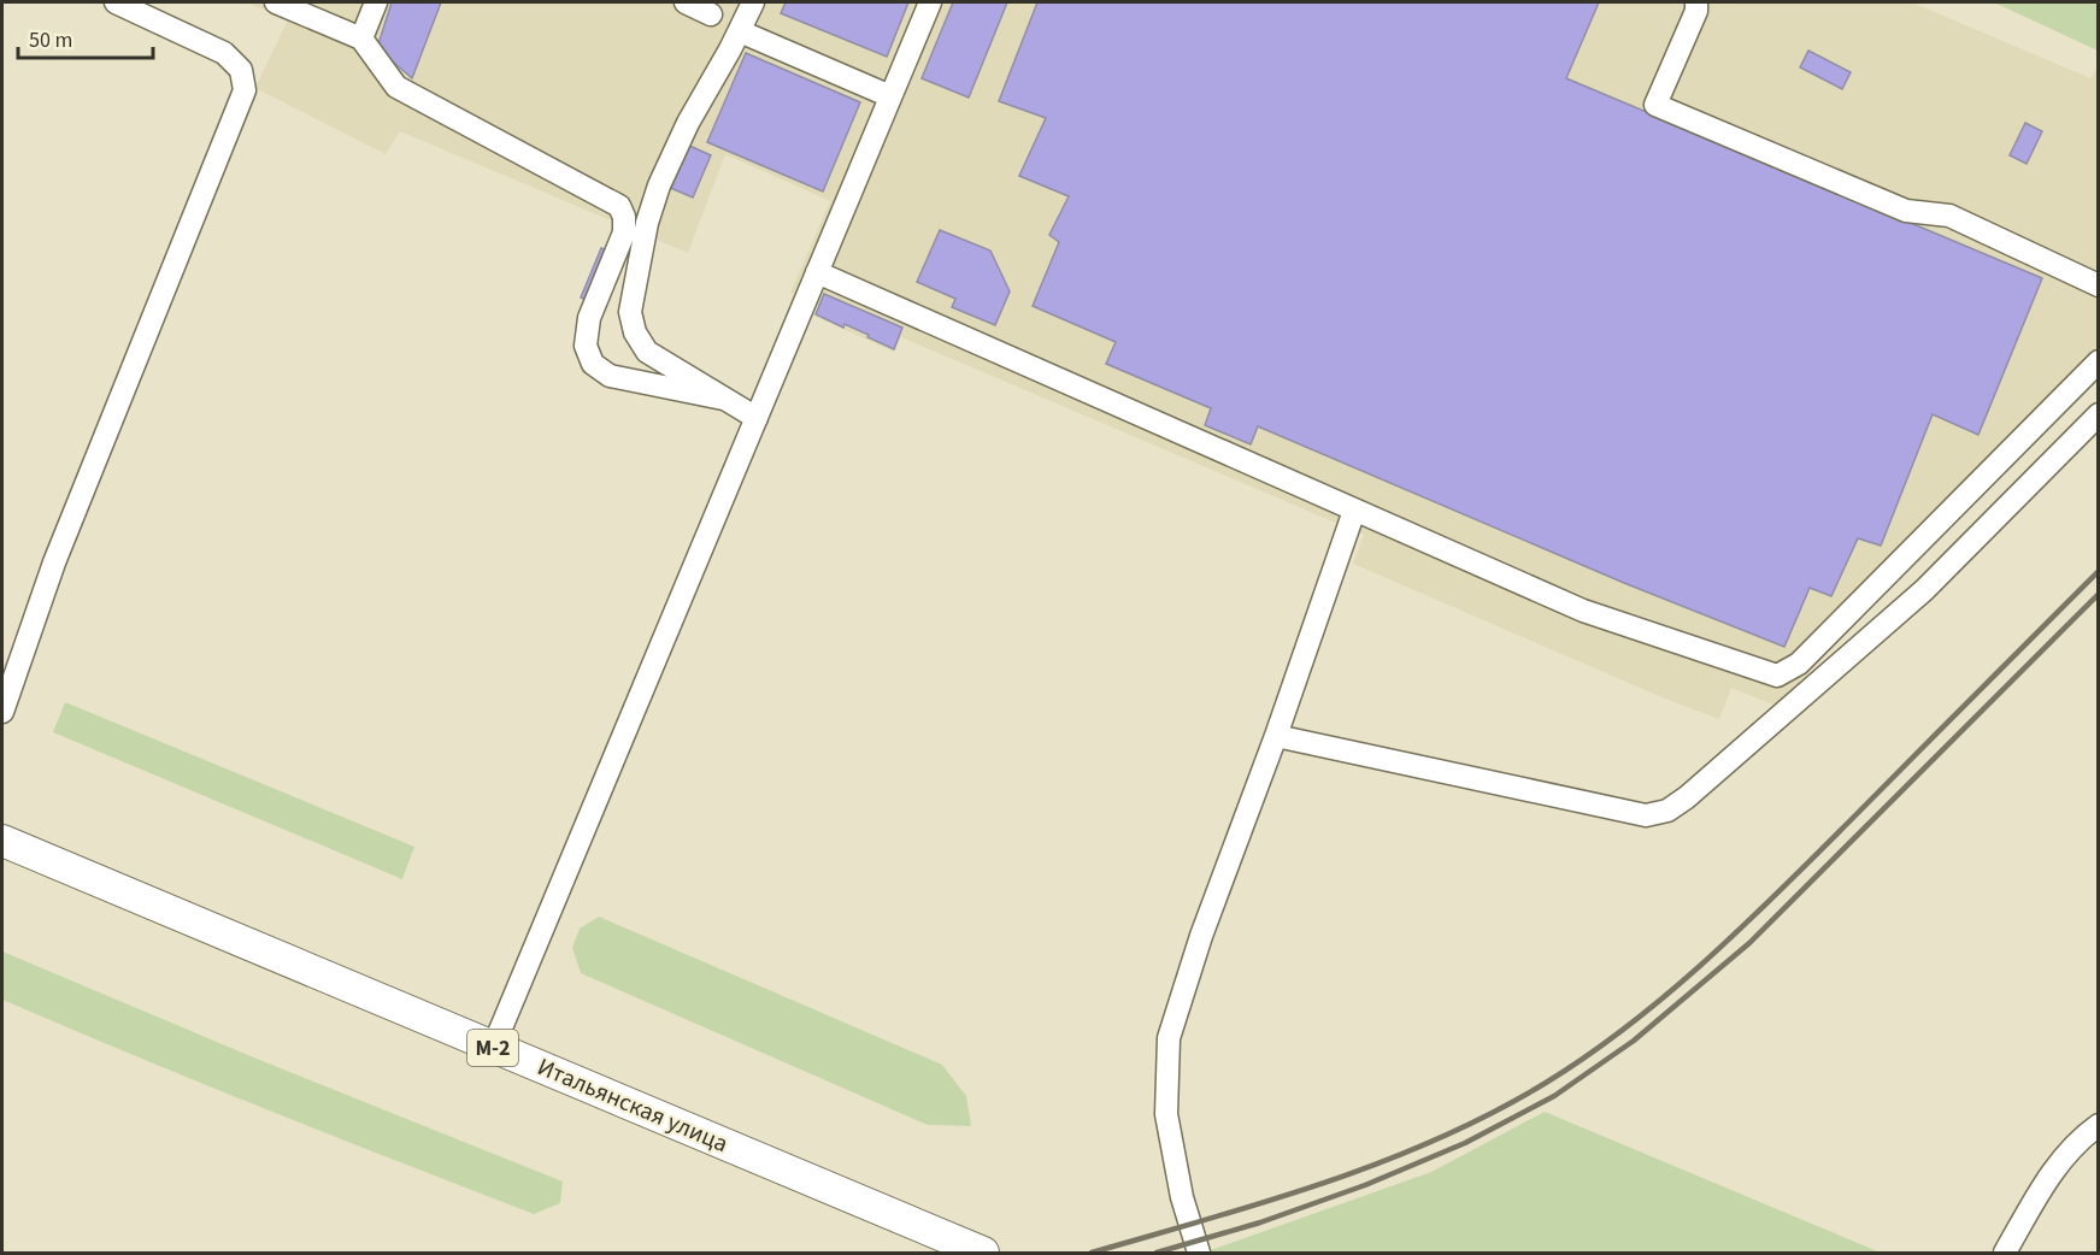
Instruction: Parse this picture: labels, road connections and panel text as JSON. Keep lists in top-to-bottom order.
{
  "streets": {
    "highway": ["М-2", "Итальянская улица"]
  },
  "scale_bar": "50 m"
}
